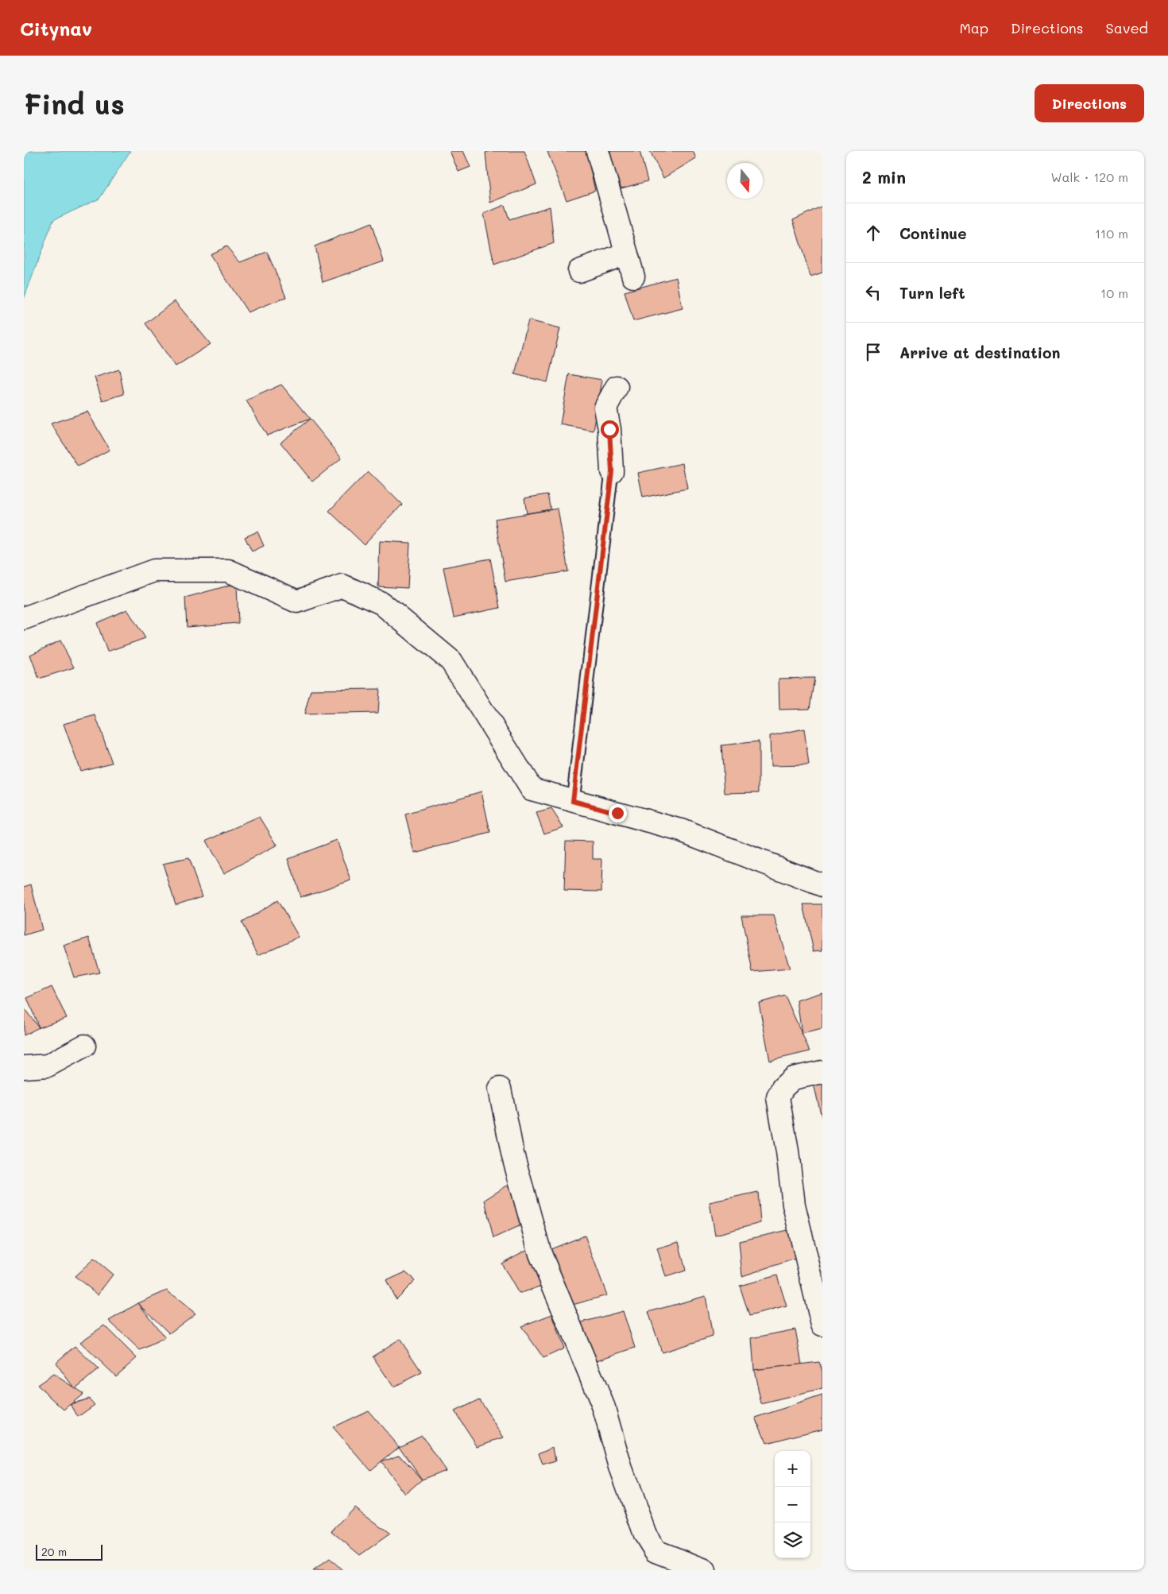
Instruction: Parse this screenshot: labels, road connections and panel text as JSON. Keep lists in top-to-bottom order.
{
  "scale_bar": "20 m",
  "north": "bottom",
  "page": {
    "header": "Citynav",
    "nav": ["Map", "Directions", "Saved"],
    "buttons": "Directions",
    "title": "Find us",
    "heading": ["2 min", "Walk · 120 m"],
    "list": [
      ["Continue", "110 m"],
      ["Turn left", "10 m"],
      "Arrive at destination"
    ],
    "map_buttons": ["+", "−"],
    "scale": "20 m"
  }
}
